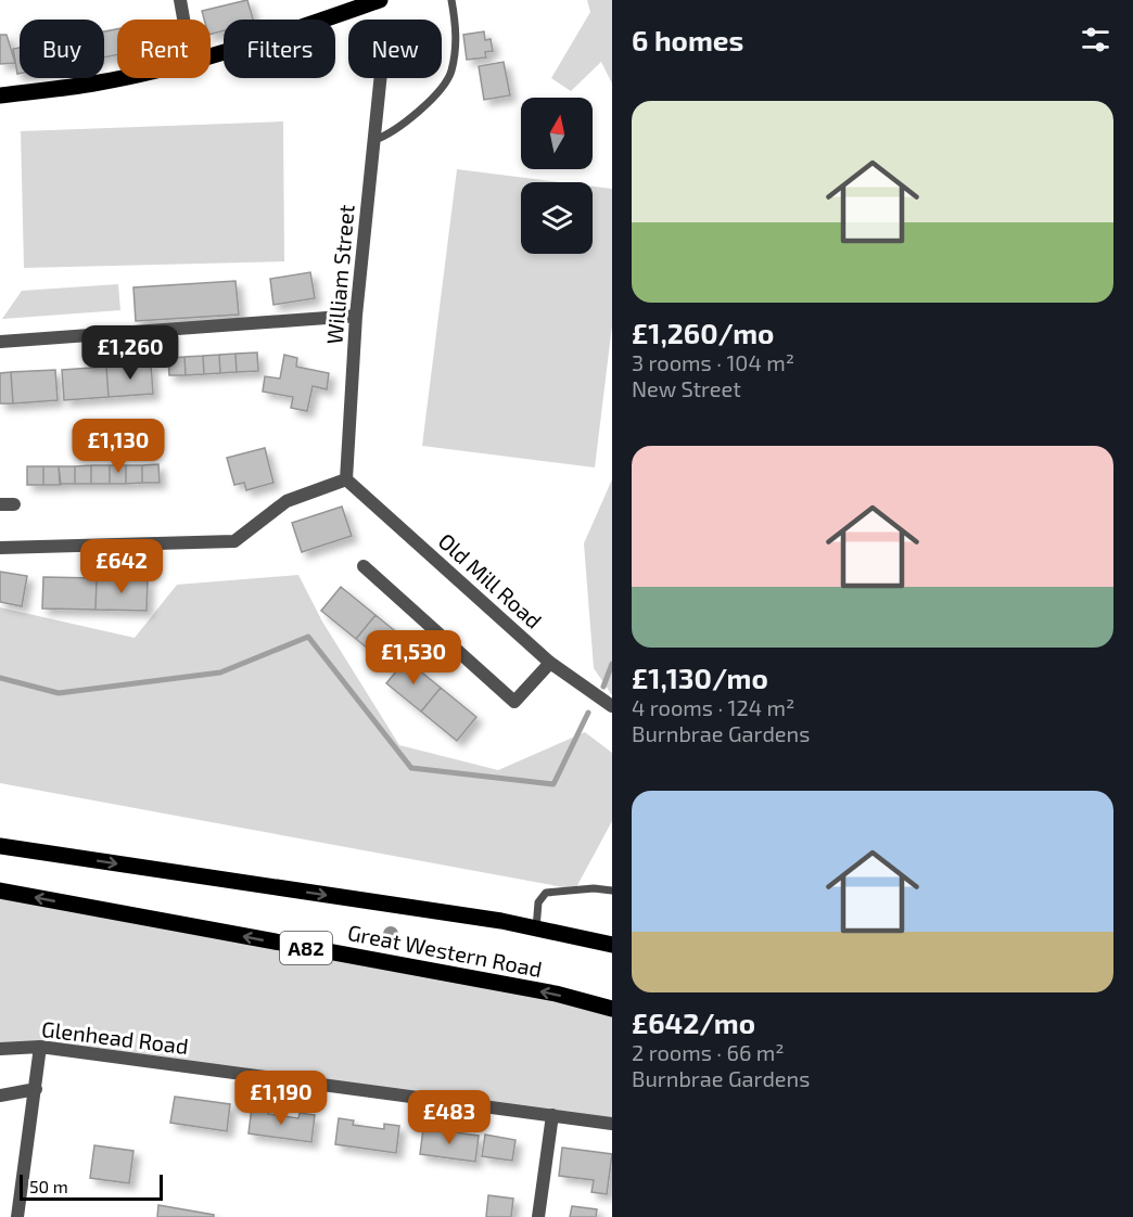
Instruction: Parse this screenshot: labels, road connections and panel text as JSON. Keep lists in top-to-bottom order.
{
  "streets": {
    "main road": ["A82", "Great Western Road"],
    "street": ["William Street", "Old Mill Road", "Glenhead Road"]
  },
  "crossings": [
    ["William Street", "Old Mill Road"]
  ],
  "scale_bar": "50 m",
  "north": "top",
  "page": {
    "heading": "6 homes",
    "chip": [
      "Buy",
      "Rent",
      "Filters",
      "New"
    ],
    "list": [
      {
        "name": "£1,260/mo",
        "note": "3 rooms · 104 m² · New Street"
      },
      {
        "name": "£1,130/mo",
        "note": "4 rooms · 124 m² · Burnbrae Gardens"
      },
      {
        "name": "£642/mo",
        "note": "2 rooms · 66 m² · Burnbrae Gardens"
      }
    ],
    "price": [
      "£1,260",
      "£1,130",
      "£642",
      "£1,530",
      "£1,190",
      "£483"
    ],
    "scale": "50 m"
  }
}
